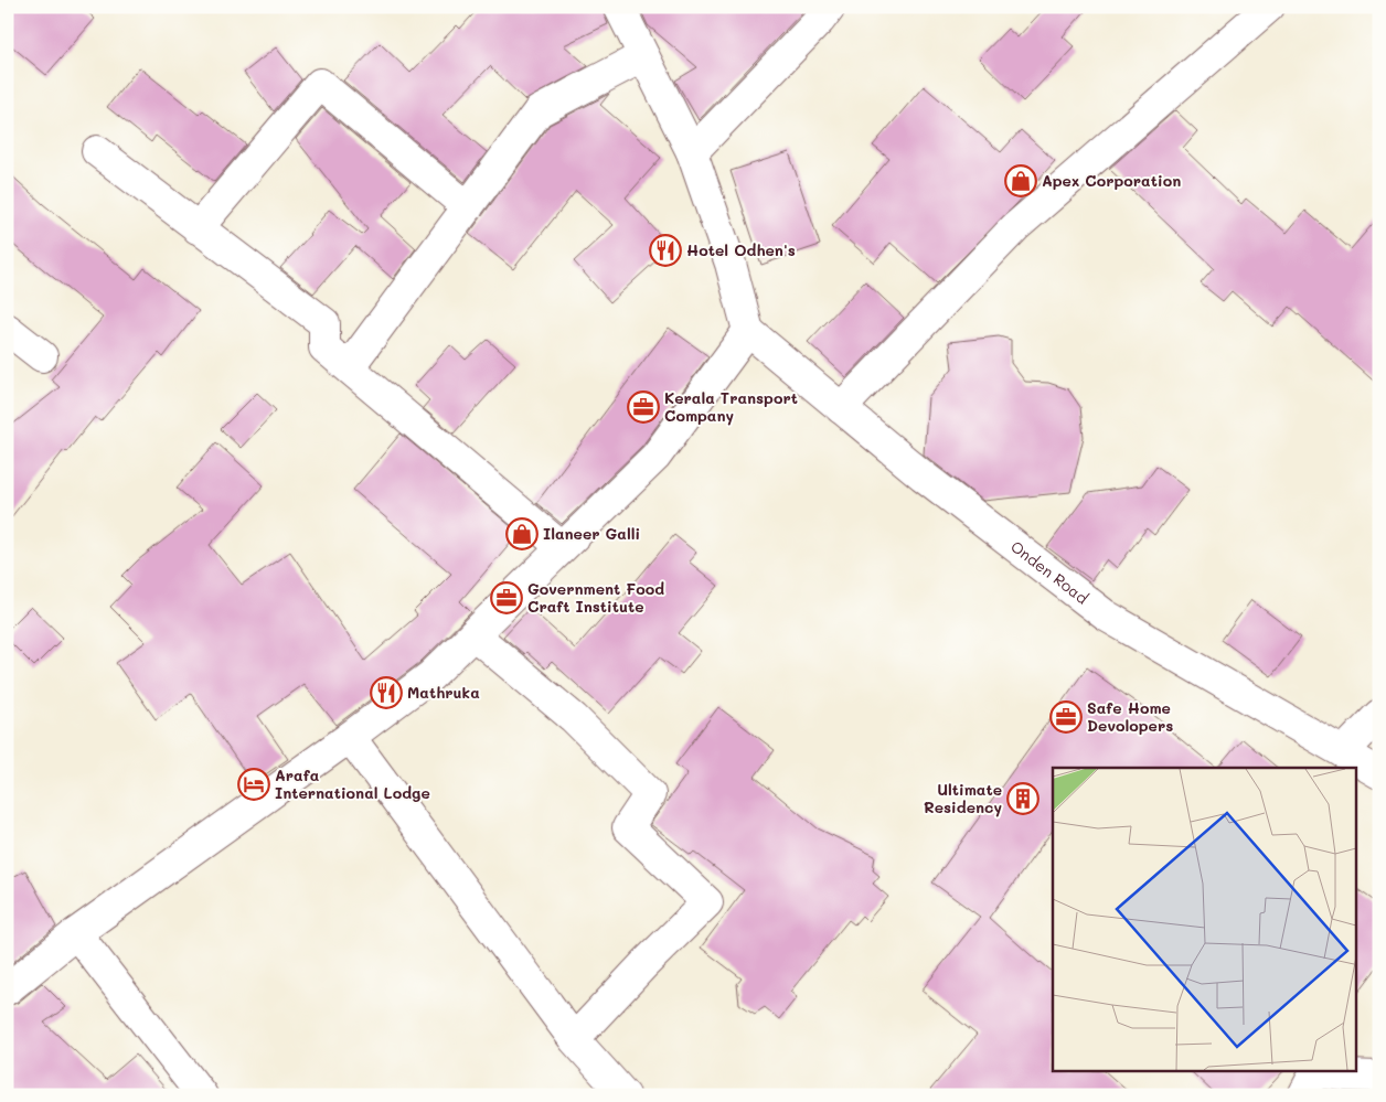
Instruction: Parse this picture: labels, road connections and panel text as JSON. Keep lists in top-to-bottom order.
{
  "streets": {
    "street": ["Onden Road"]
  },
  "places": {
    "shop": ["Apex Corporation", "Ilaneer Galli"],
    "restaurant": ["Hotel Odhen's", "Mathruka"],
    "office": ["Kerala Transport Company", "Government Food Craft Institute", "Safe Home Devolopers"],
    "hotel": ["Arafa International Lodge"],
    "building": ["Ultimate Residency"]
  }
}
